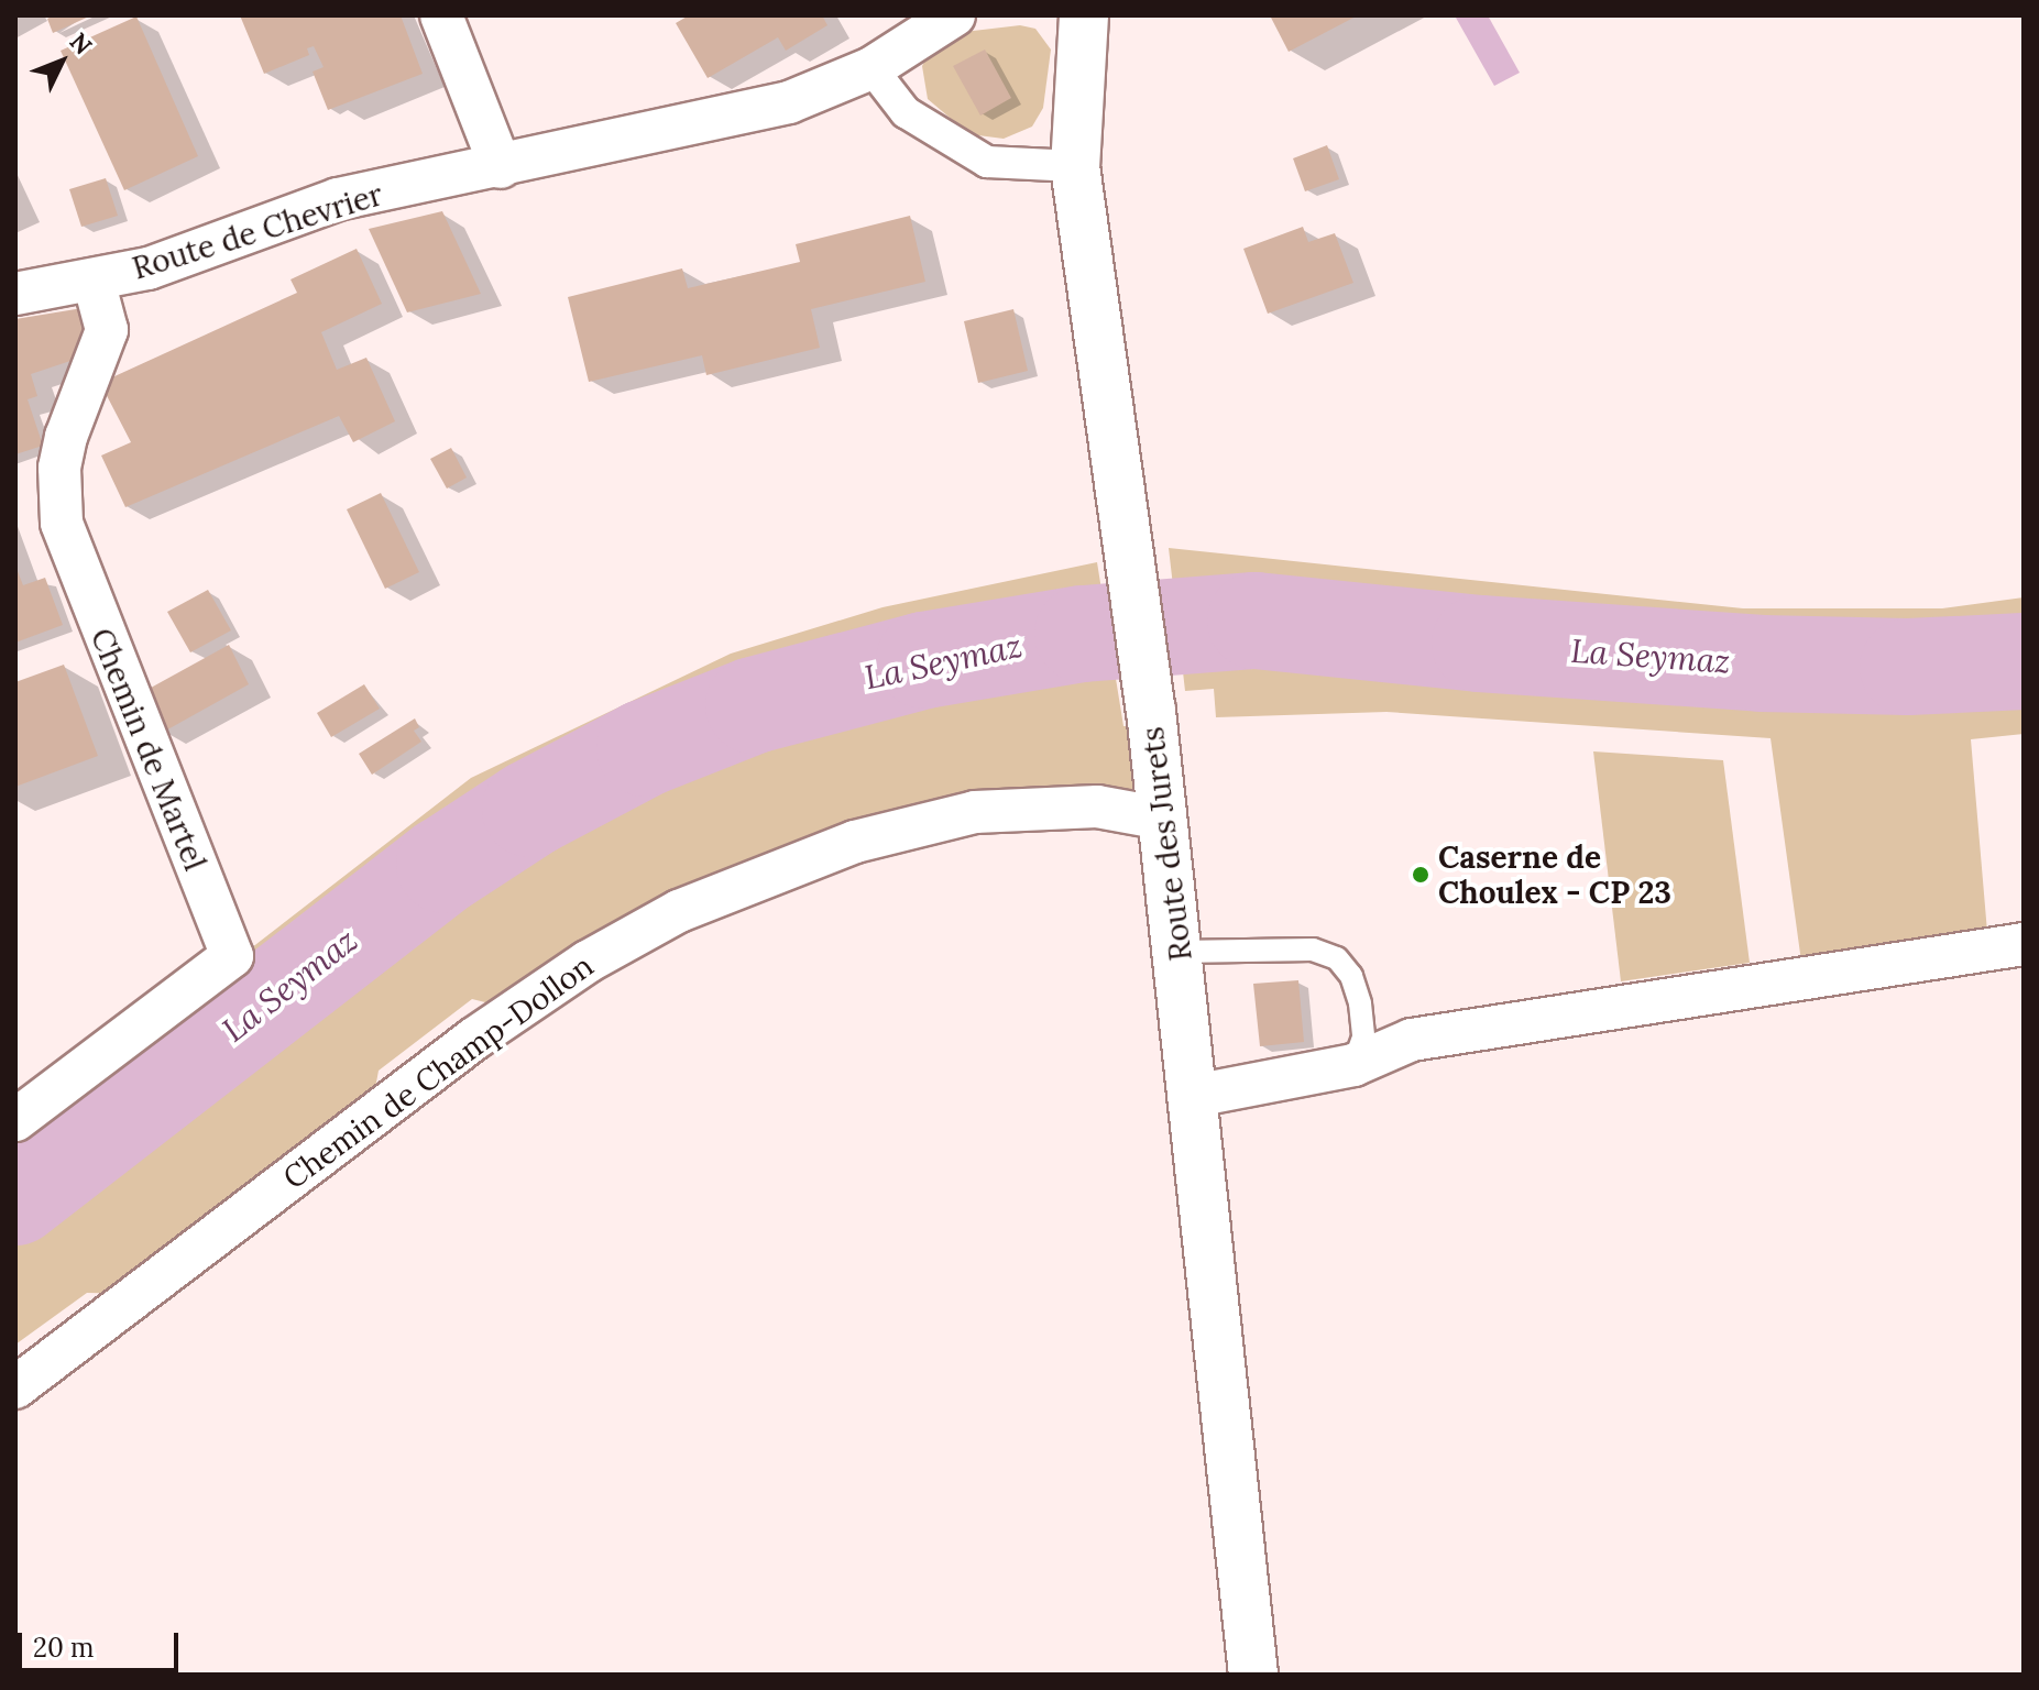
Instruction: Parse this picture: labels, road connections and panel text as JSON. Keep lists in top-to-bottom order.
{
  "streets": {
    "street": [
      "Route de Chevrier",
      "Chemin de Martel",
      "Route des Jurets",
      "Chemin de Champ-Dollon"
    ]
  },
  "crossings": [
    ["Route de Chevrier", "Chemin de Martel"],
    ["Route des Jurets", "Chemin de Champ-Dollon"]
  ],
  "water": ["La Seymaz"],
  "places": ["Caserne de Choulex - CP 23"],
  "scale_bar": "20 m",
  "north": "top right"
}
